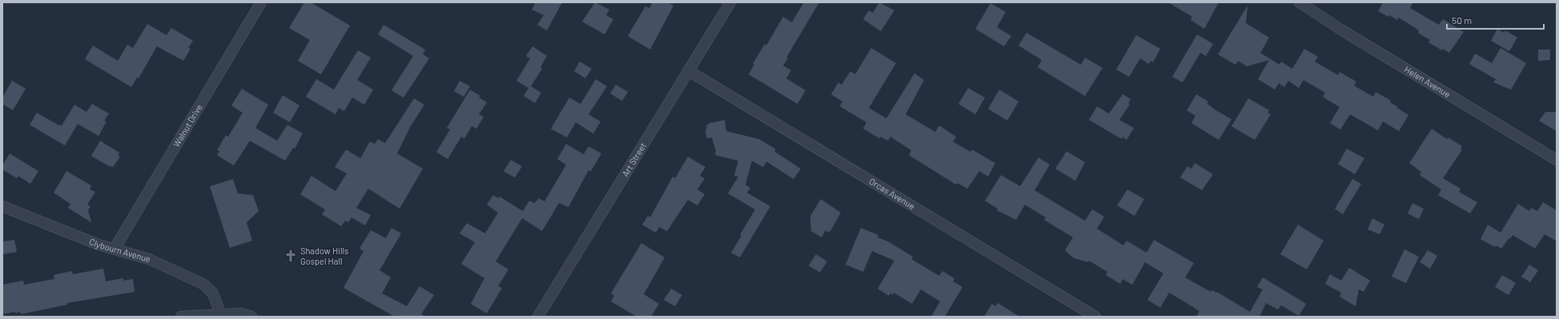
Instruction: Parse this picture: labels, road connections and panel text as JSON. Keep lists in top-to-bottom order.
{
  "streets": {
    "street": [
      "Helen Avenue",
      "Walnut Drive",
      "Art Street",
      "Orcas Avenue",
      "Clybourn Avenue"
    ]
  },
  "crossings": [
    ["Walnut Drive", "Clybourn Avenue"],
    ["Art Street", "Orcas Avenue"]
  ],
  "places": {
    "church": ["Shadow Hills Gospel Hall"]
  },
  "scale_bar": "50 m"
}
